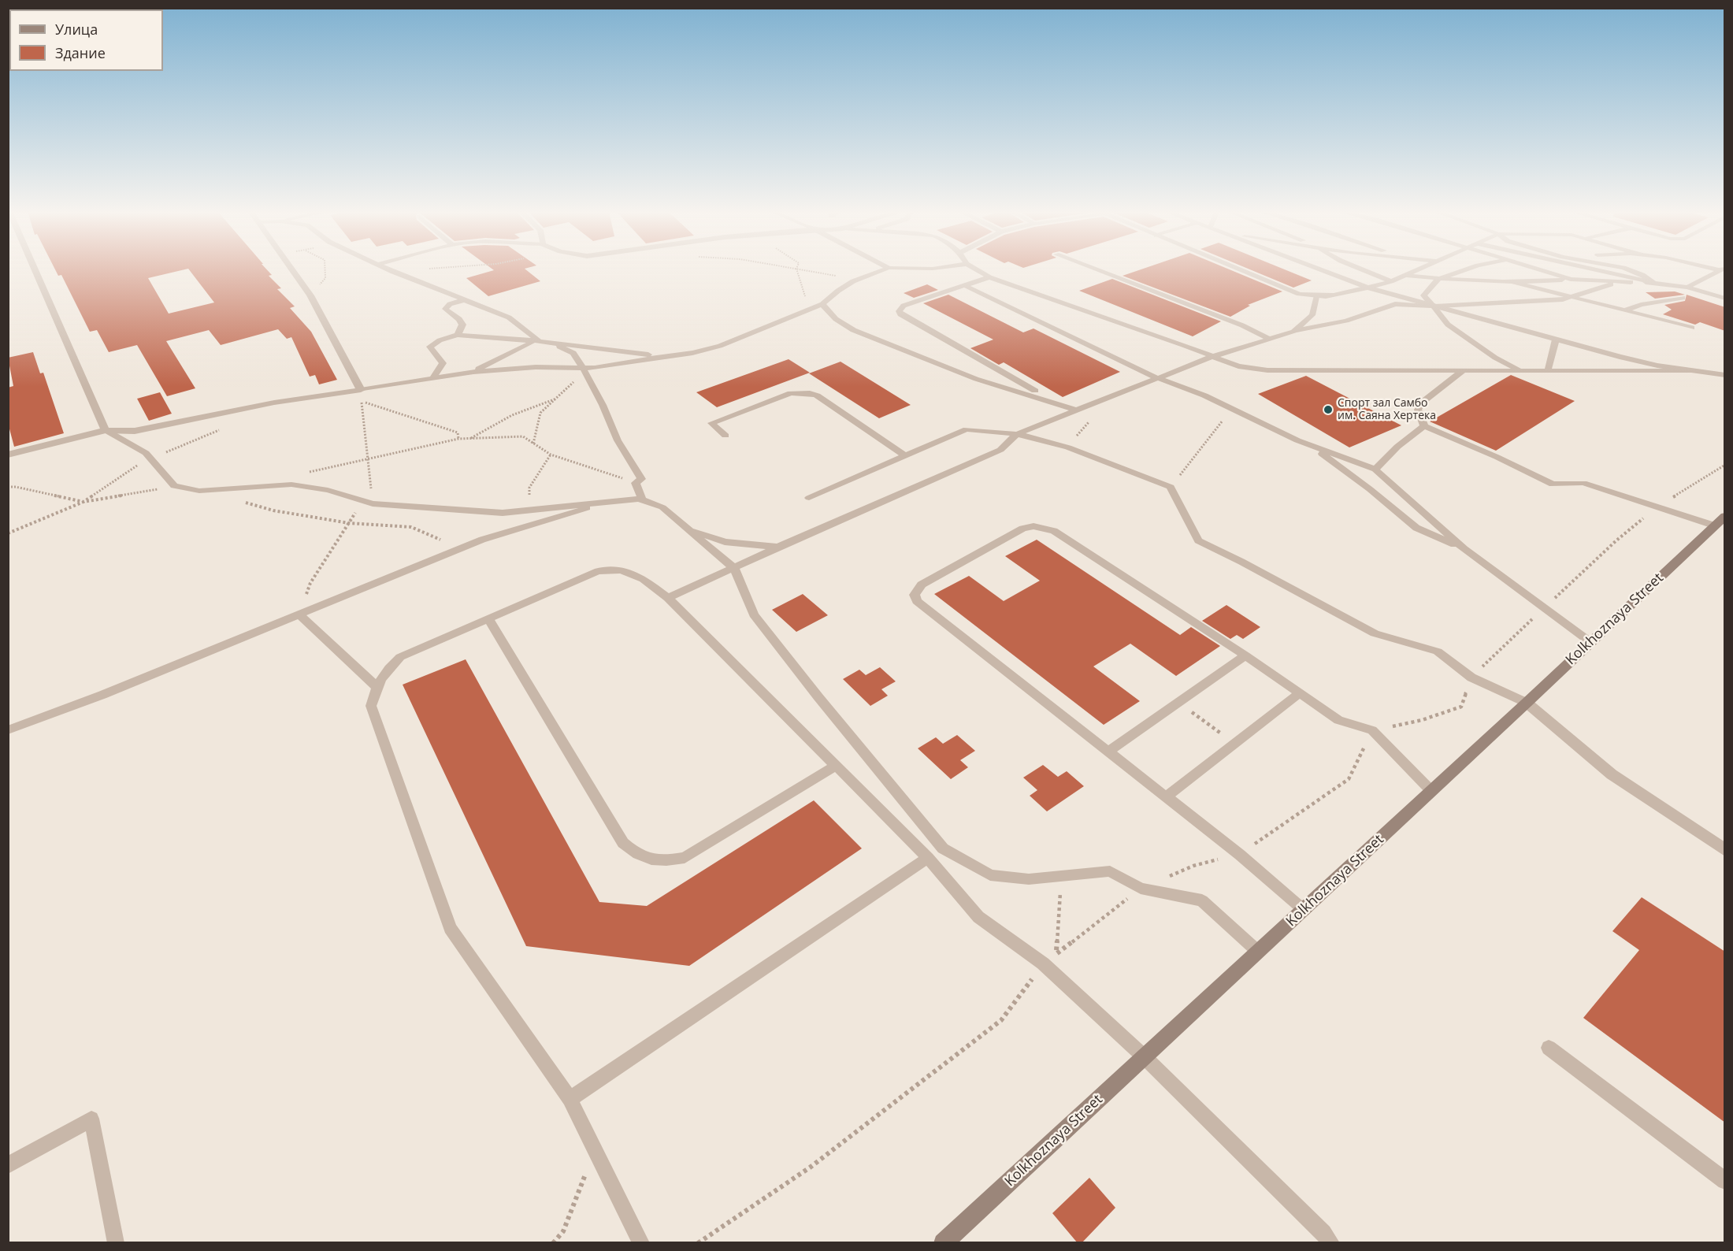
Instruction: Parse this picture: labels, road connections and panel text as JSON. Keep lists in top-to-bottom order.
{
  "streets": {
    "main road": ["Kolkhoznaya Street"]
  },
  "places": ["Спорт зал Самбо им. Саяна Хертека"],
  "legend": ["Улица", "Здание"]
}
